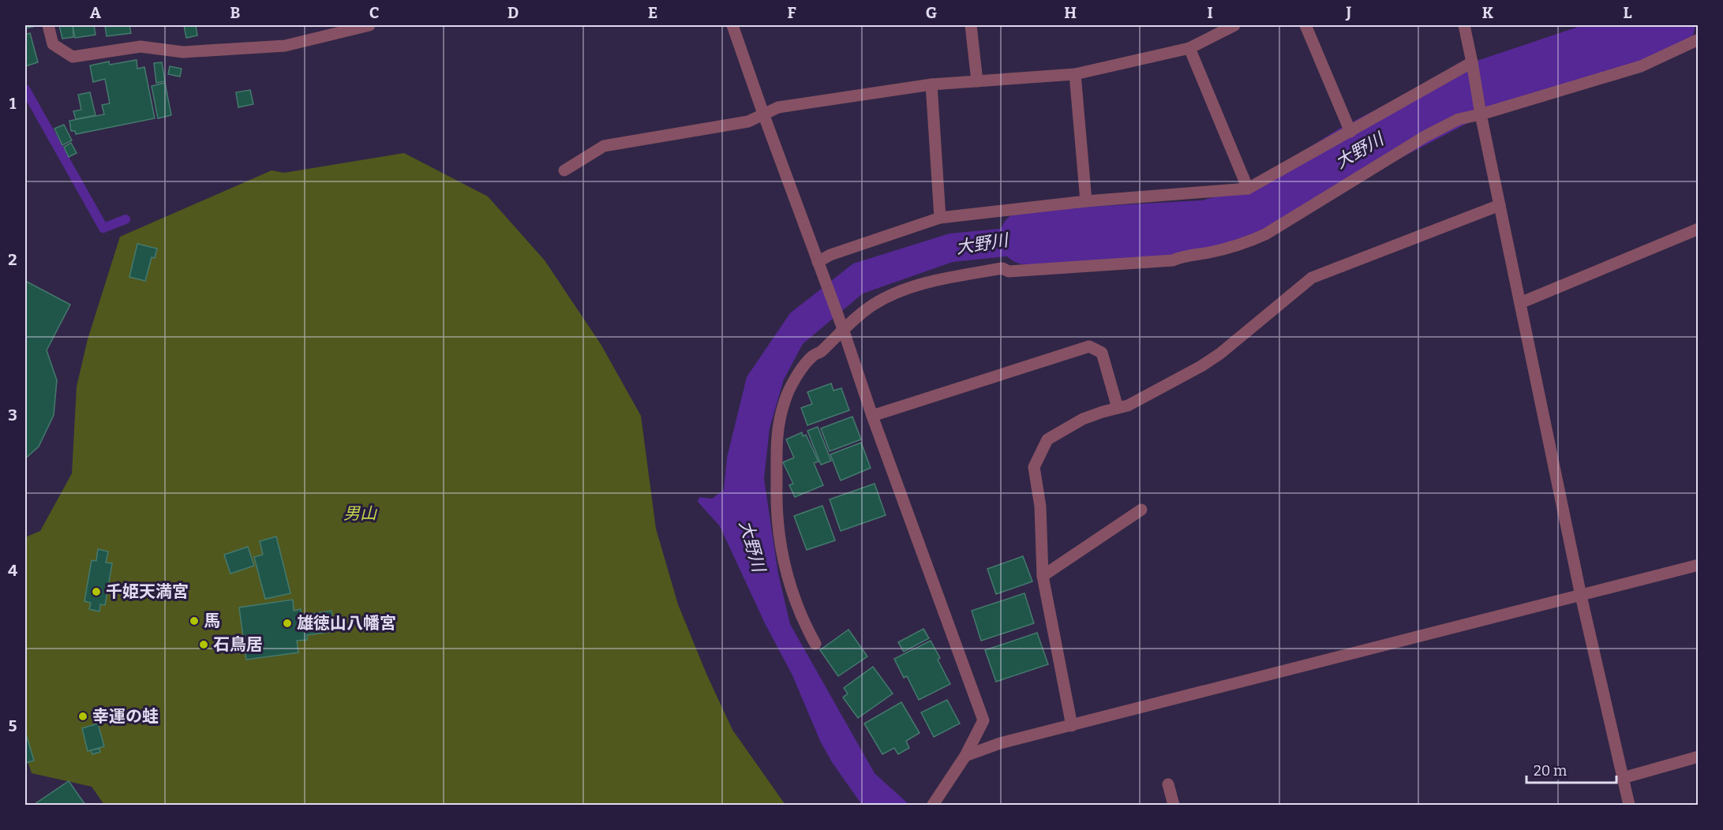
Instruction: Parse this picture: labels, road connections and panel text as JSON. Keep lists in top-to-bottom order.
{
  "water": ["大野川"],
  "parks": ["男山"],
  "places": [
    "千姫天満宮",
    "馬",
    "雄徳山八幡宮",
    "石鳥居",
    "幸運の蛙"
  ],
  "scale_bar": "20 m",
  "grid": {
    "columns": [
      "A",
      "B",
      "C",
      "D",
      "E",
      "F",
      "G",
      "H",
      "I",
      "J",
      "K",
      "L"
    ],
    "rows": [
      "1",
      "2",
      "3",
      "4",
      "5"
    ]
  }
}
